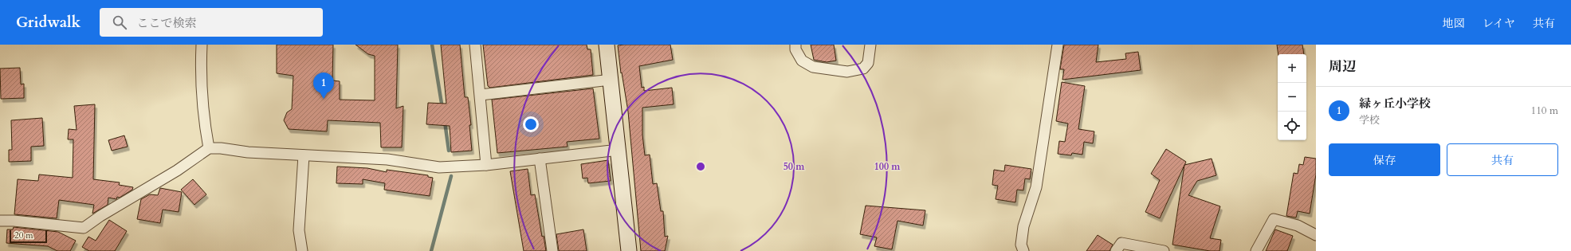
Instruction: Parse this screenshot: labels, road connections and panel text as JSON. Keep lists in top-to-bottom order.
{
  "scale_bar": "20 m",
  "page": {
    "header": "Gridwalk",
    "search": "ここで検索",
    "nav": ["地図", "レイヤ", "共有"],
    "heading": "周辺",
    "map_buttons": ["+", "−"],
    "pins": "1",
    "list": [
      {
        "mark": "1",
        "name": "緑ヶ丘小学校",
        "note": "学校",
        "value": "110 m"
      }
    ],
    "buttons": ["保存", "共有"],
    "scale": "20 m"
  },
  "rings": ["50 m", "100 m"]
}
